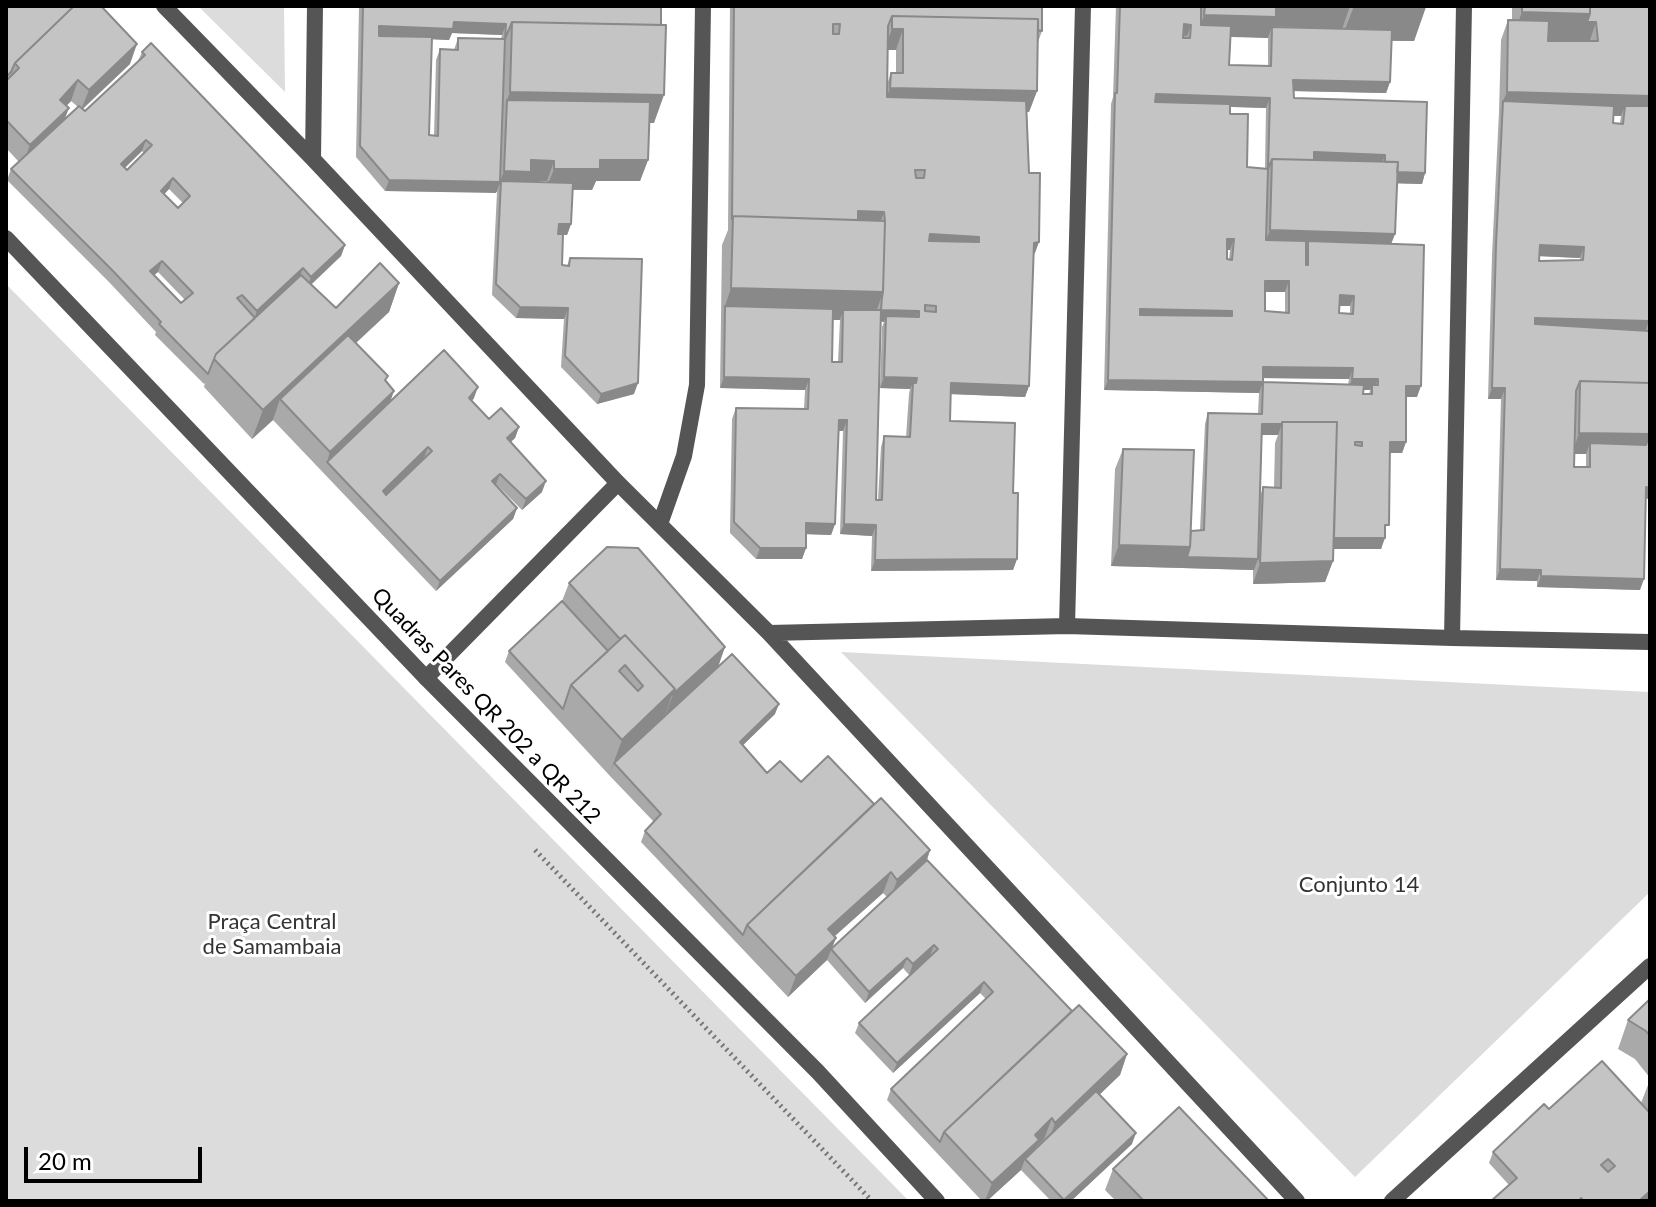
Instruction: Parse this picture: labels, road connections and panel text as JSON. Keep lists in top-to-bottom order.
{
  "streets": {
    "street": ["Quadras Pares QR 202 a QR 212"]
  },
  "parks": ["Conjunto 14", "Praça Central de Samambaia"],
  "scale_bar": "20 m"
}
